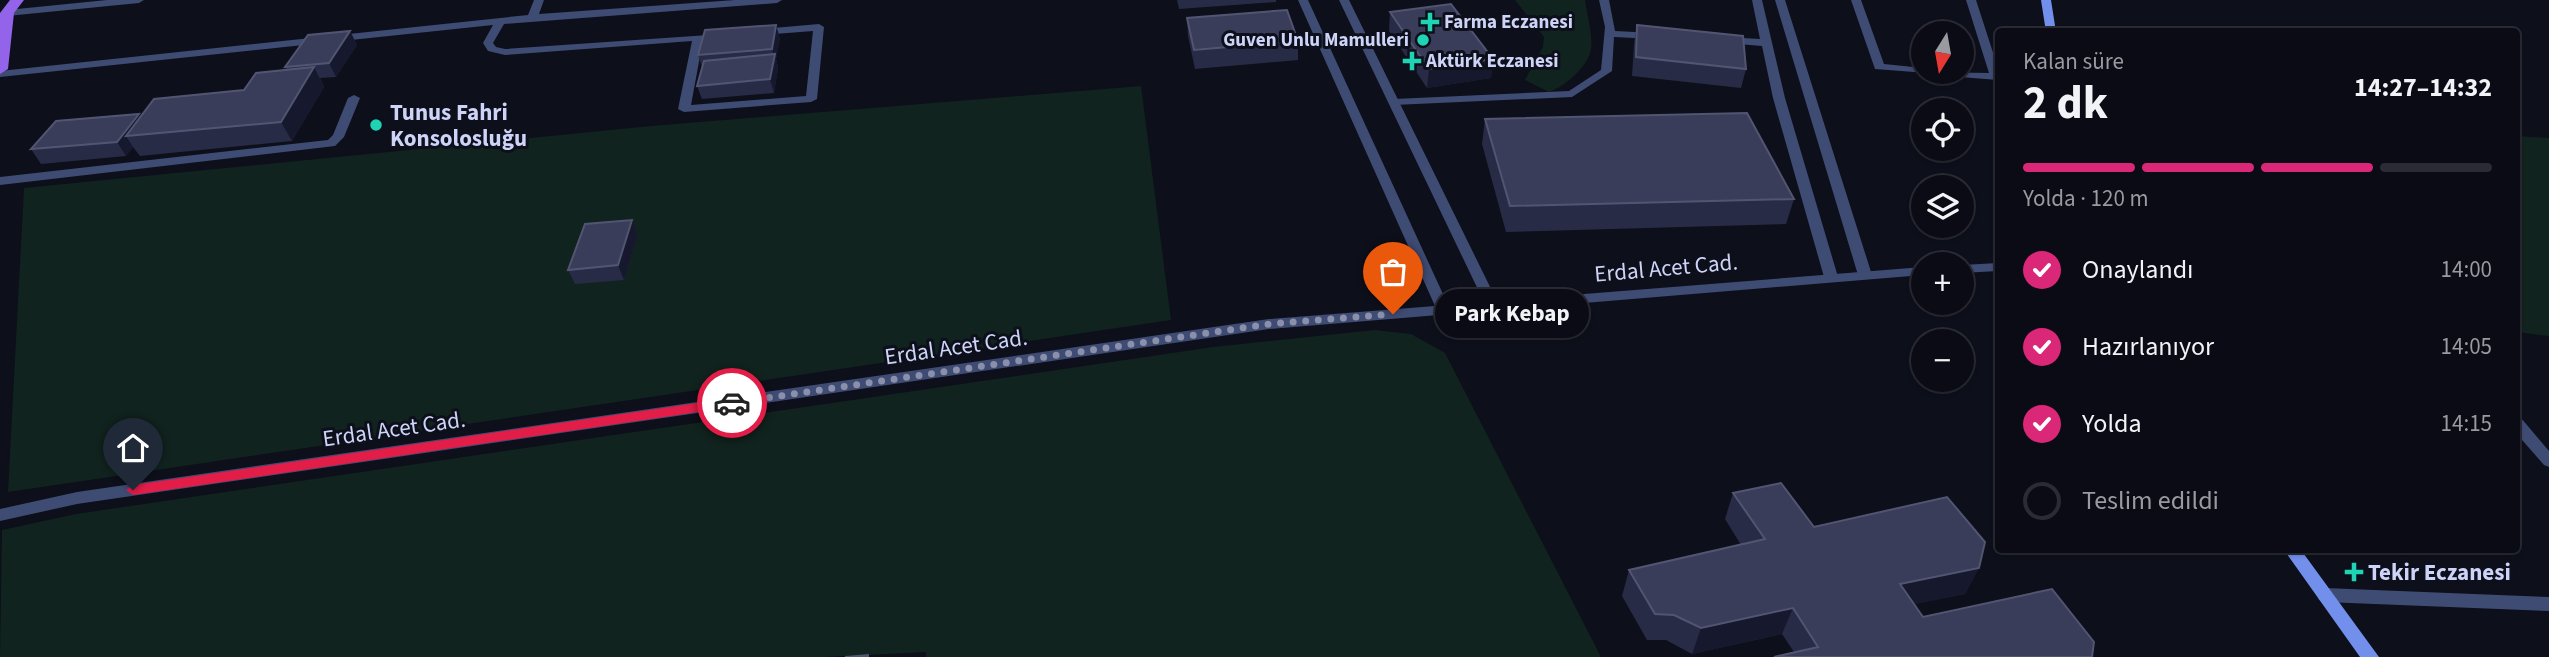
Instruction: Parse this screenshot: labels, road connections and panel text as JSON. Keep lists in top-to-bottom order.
{
  "streets": {
    "street": ["Erdal Acet Cad."]
  },
  "places": {
    "health": ["Farma Eczanesi", "Aktürk Eczanesi", "Tekir Eczanesi"],
    "other": ["Guven Unlu Mamulleri", "Tunus Fahri Konsolosluğu", "Park Kebap"]
  },
  "north": "bottom",
  "page": {
    "map_buttons": ["+", "−"],
    "heading": ["2 dk", "Kalan süre", "14:27–14:32"],
    "bar": "Yolda · 120 m",
    "list": [
      ["Onaylandı", "14:00"],
      ["Hazırlanıyor", "14:05"],
      ["Yolda", "14:15"],
      "Teslim edildi"
    ],
    "bubble": "Park Kebap"
  }
}
